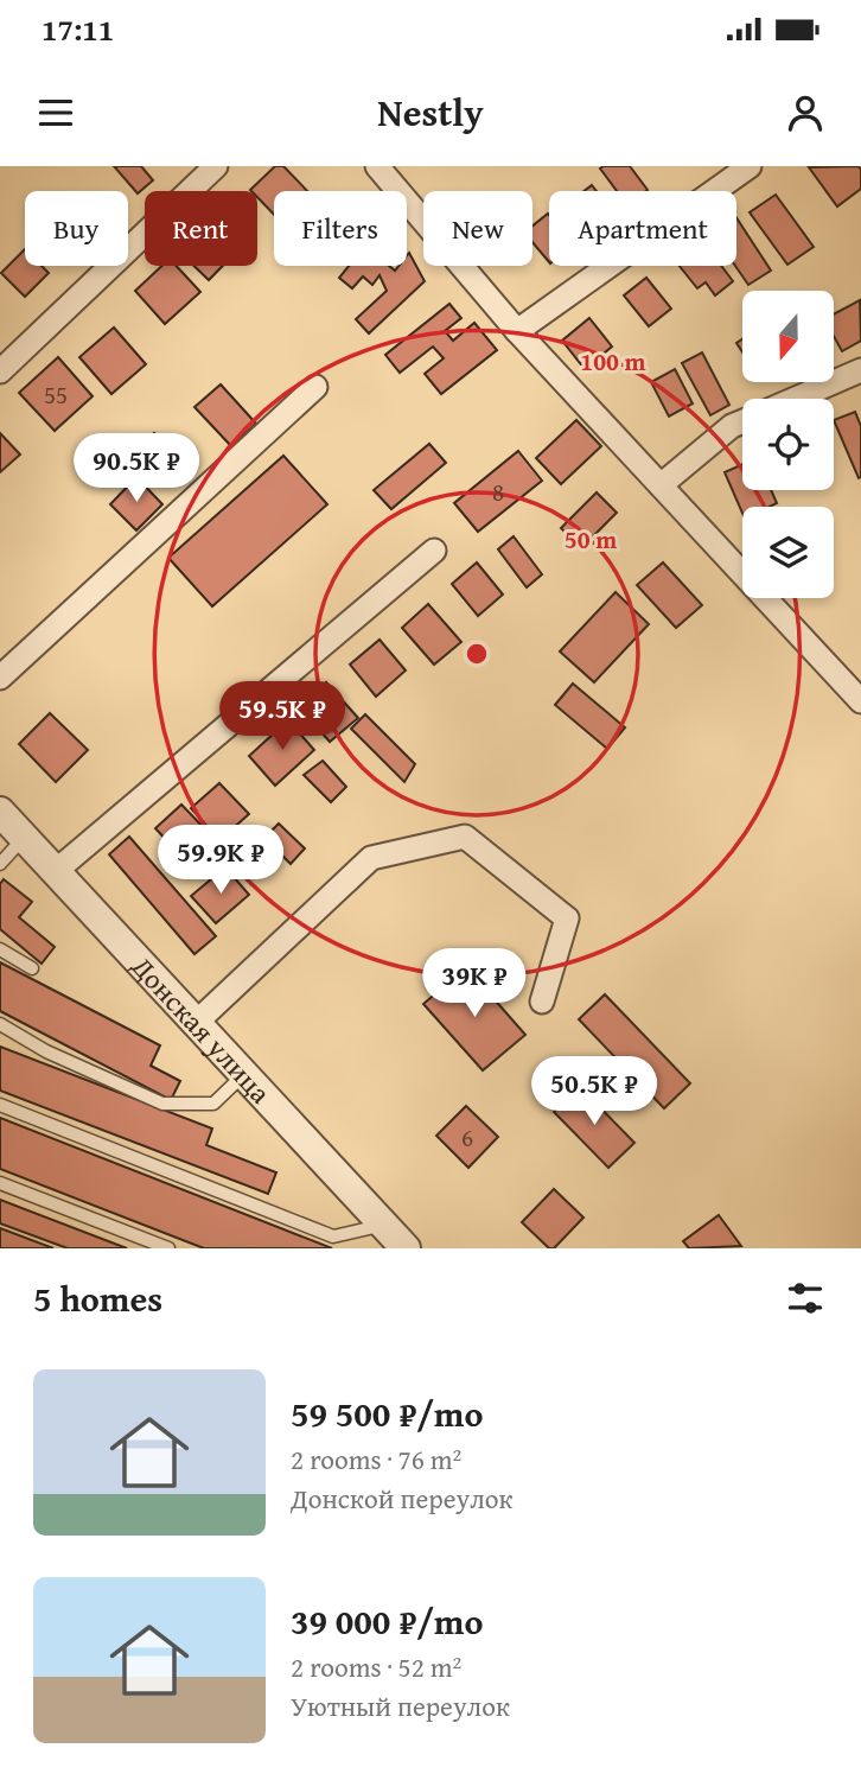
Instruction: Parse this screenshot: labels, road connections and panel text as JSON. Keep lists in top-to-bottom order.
{
  "streets": {
    "street": ["Донская улица"]
  },
  "house_numbers": ["55", "8", "6"],
  "north": "bottom",
  "page": {
    "status": "17:11",
    "header": "Nestly",
    "chip": [
      "Buy",
      "Rent",
      "Filters",
      "New",
      "Apartment"
    ],
    "price": [
      "90.5K ₽",
      "59.5K ₽",
      "59.9K ₽",
      "39K ₽",
      "50.5K ₽"
    ],
    "heading": "5 homes",
    "list": [
      {
        "name": "59 500 ₽/mo",
        "note": "2 rooms · 76 m² · Донской переулок"
      },
      {
        "name": "39 000 ₽/mo",
        "note": "2 rooms · 52 m² · Уютный переулок"
      }
    ]
  },
  "rings": ["100 m", "50 m"]
}
